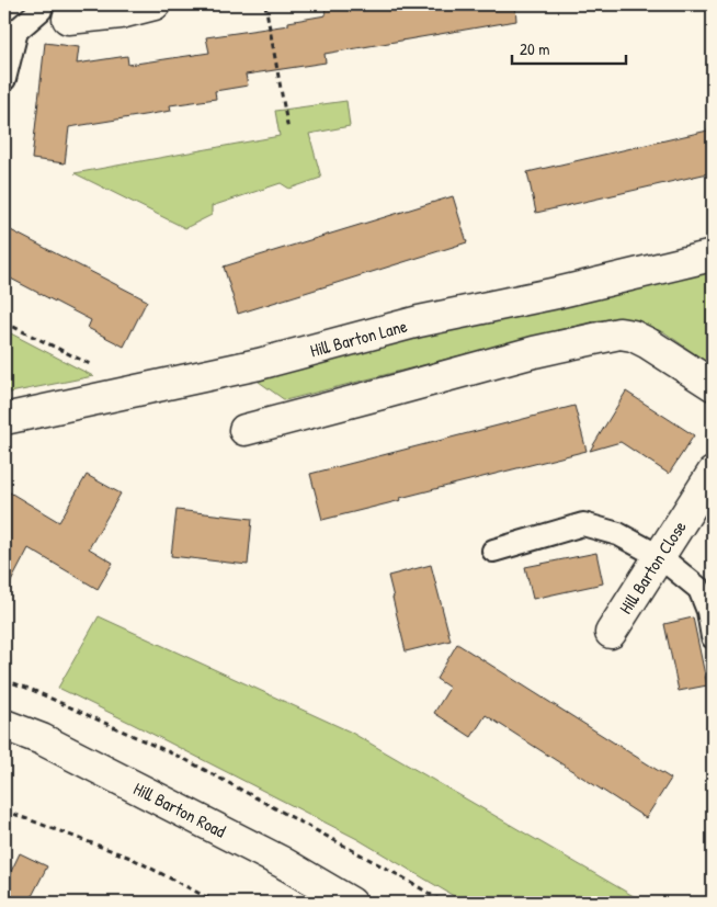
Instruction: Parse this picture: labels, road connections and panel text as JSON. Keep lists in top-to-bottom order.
{
  "streets": {
    "street": ["Hill Barton Lane", "Hill Barton Close", "Hill Barton Road"]
  },
  "scale_bar": "20 m"
}
